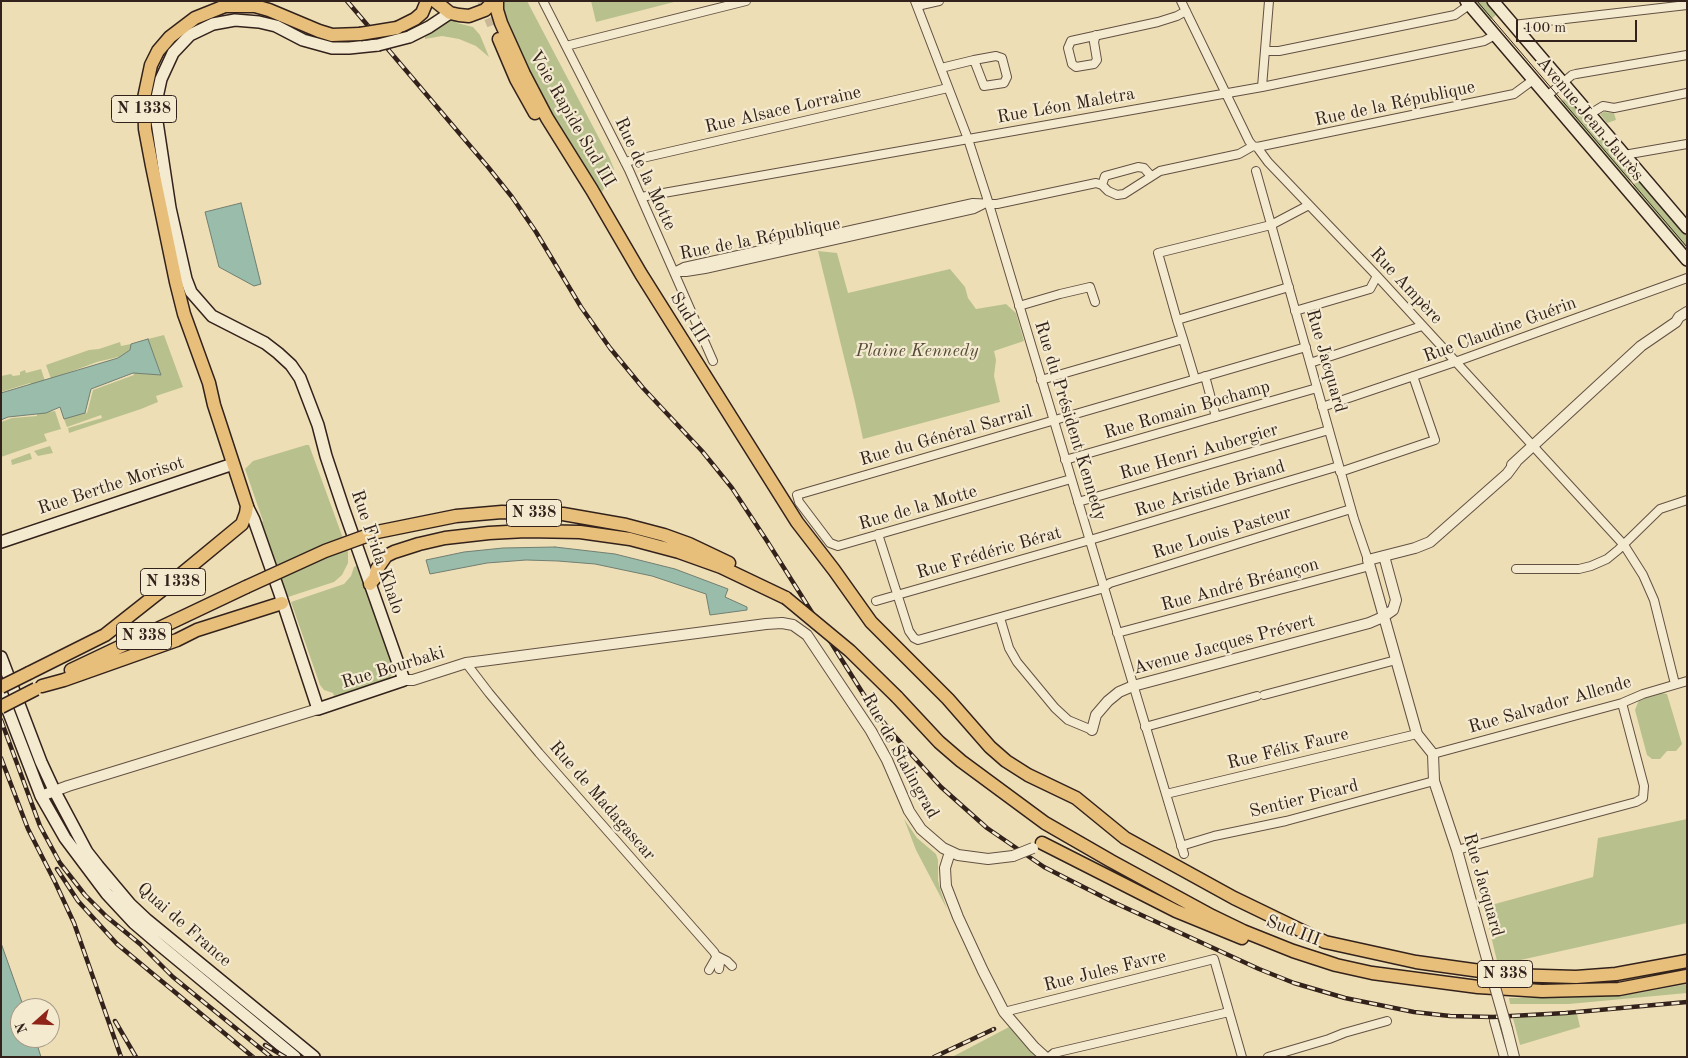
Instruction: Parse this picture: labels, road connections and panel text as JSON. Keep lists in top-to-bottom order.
{
  "streets": {
    "main road": [
      "N 1338",
      "Voie Rapide Sud III",
      "Avenue Jean Jaurès",
      "Sud III",
      "Rue Berthe Morisot",
      "N 338",
      "Rue Frida Khalo",
      "Rue Bourbaki",
      "Quai de France"
    ],
    "street": [
      "Rue de la République",
      "Rue Léon Maletra",
      "Rue Alsace Lorraine",
      "Rue de la Motte",
      "Rue Ampère",
      "Rue Claudine Guérin",
      "Rue Jacquard",
      "Rue Romain Bochamp",
      "Rue du Président Kennedy",
      "Rue du Général Sarrail",
      "Rue Henri Aubergier",
      "Rue Aristide Briand",
      "Rue Louis Pasteur",
      "Rue Frédéric Bérat",
      "Rue André Bréançon",
      "Avenue Jacques Prévert",
      "Rue Salvador Allende",
      "Rue Félix Faure",
      "Rue de Stalingrad",
      "Sentier Picard",
      "Rue de Madagascar",
      "Rue Jules Favre"
    ]
  },
  "crossings": [
    ["Rue de la République", "Avenue Jean Jaurès"],
    ["Rue de la République", "Rue de la Motte"],
    ["Rue de la République", "Rue Ampère"],
    ["Rue de la République", "Rue du Président Kennedy"],
    ["Rue Léon Maletra", "Avenue Jean Jaurès"],
    ["Rue Léon Maletra", "Rue de la Motte"],
    ["Rue Léon Maletra", "Rue du Président Kennedy"],
    ["N 1338", "Rue Berthe Morisot"],
    ["Rue Alsace Lorraine", "Rue de la Motte"],
    ["Rue Alsace Lorraine", "Rue du Président Kennedy"],
    ["Voie Rapide Sud III", "Sud III"],
    ["Rue de la Motte", "Rue du Président Kennedy"],
    ["Rue de la Motte", "Rue du Général Sarrail"],
    ["Rue de la Motte", "Rue Frédéric Bérat"],
    ["Rue Ampère", "Rue Claudine Guérin"],
    ["Rue Ampère", "Rue Salvador Allende"],
    ["Sud III", "N 338"],
    ["Rue Claudine Guérin", "Rue Jacquard"],
    ["Rue Claudine Guérin", "Rue Aristide Briand"],
    ["Rue Jacquard", "Rue Romain Bochamp"],
    ["Rue Jacquard", "Rue du Général Sarrail"],
    ["Rue Jacquard", "Rue Henri Aubergier"],
    ["Rue Jacquard", "Rue Aristide Briand"],
    ["Rue Jacquard", "Rue Louis Pasteur"],
    ["Rue Jacquard", "Rue André Bréançon"],
    ["Rue Jacquard", "Rue Salvador Allende"],
    ["Rue Jacquard", "Sentier Picard"],
    ["Rue Romain Bochamp", "Rue du Président Kennedy"],
    ["Rue du Président Kennedy", "Rue du Général Sarrail"],
    ["Rue du Président Kennedy", "Rue Henri Aubergier"],
    ["Rue du Président Kennedy", "Rue Aristide Briand"],
    ["Rue du Président Kennedy", "Rue Louis Pasteur"],
    ["Rue du Président Kennedy", "Rue Frédéric Bérat"],
    ["Rue du Président Kennedy", "Rue André Bréançon"],
    ["Rue du Président Kennedy", "Avenue Jacques Prévert"],
    ["Rue du Président Kennedy", "Rue Félix Faure"],
    ["Rue du Président Kennedy", "Sentier Picard"],
    ["Rue Aristide Briand", "Rue Frédéric Bérat"],
    ["Rue Louis Pasteur", "Rue Frédéric Bérat"],
    ["Rue Frida Khalo", "Rue Bourbaki"],
    ["Rue Bourbaki", "Rue de Stalingrad"],
    ["Rue Bourbaki", "Rue de Madagascar"],
    ["Rue Bourbaki", "Quai de France"]
  ],
  "parks": ["Plaine Kennedy"],
  "scale_bar": "100 m",
  "north": "left"
}
